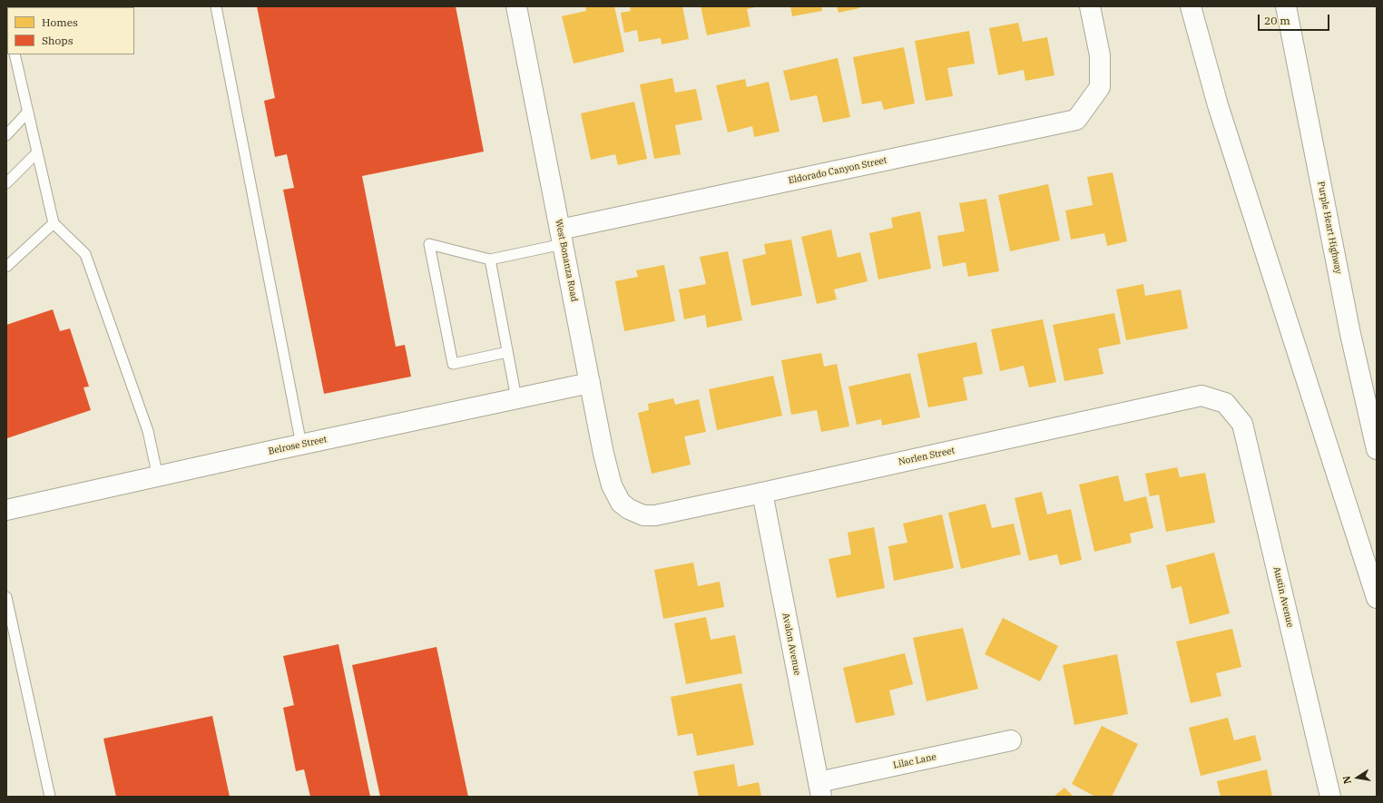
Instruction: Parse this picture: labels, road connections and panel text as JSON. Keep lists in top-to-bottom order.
{
  "streets": {
    "main road": [
      "Eldorado Canyon Street",
      "Purple Heart Highway",
      "West Bonanza Road",
      "Belrose Street",
      "Norlen Street",
      "Austin Avenue",
      "Avalon Avenue",
      "Lilac Lane"
    ]
  },
  "crossings": [
    ["Eldorado Canyon Street", "West Bonanza Road"],
    ["West Bonanza Road", "Belrose Street"],
    ["West Bonanza Road", "Norlen Street"],
    ["Norlen Street", "Austin Avenue"],
    ["Norlen Street", "Avalon Avenue"],
    ["Avalon Avenue", "Lilac Lane"]
  ],
  "legend": ["Homes", "Shops"],
  "scale_bar": "20 m",
  "north": "left"
}
